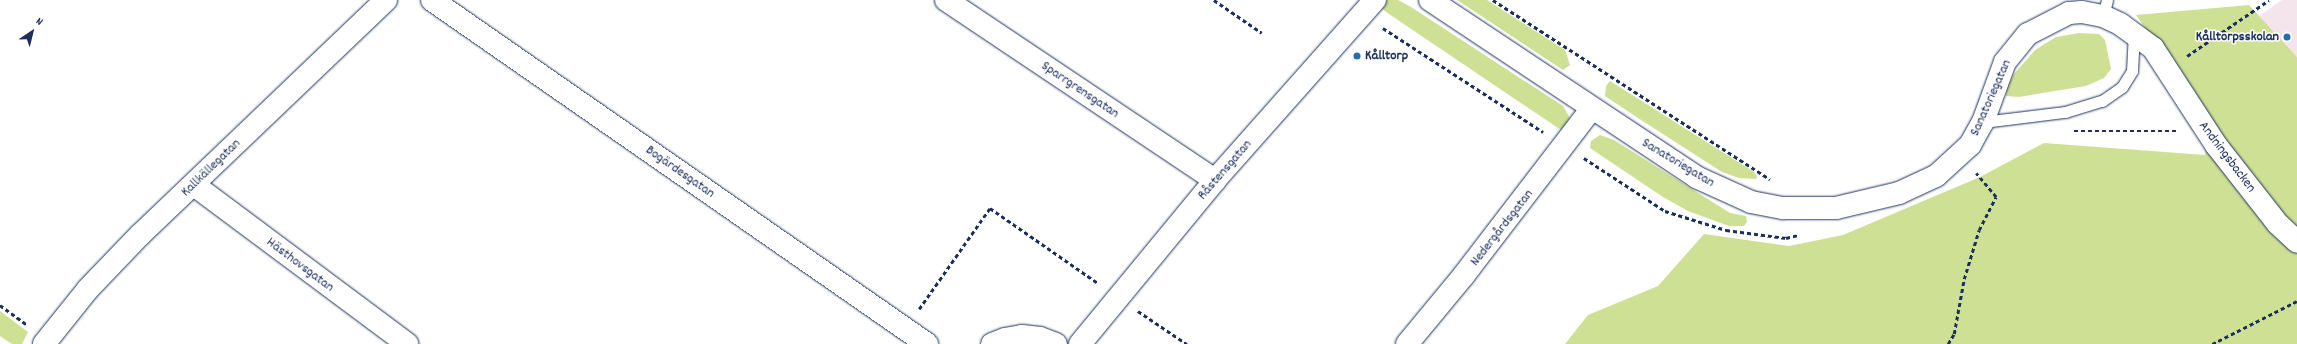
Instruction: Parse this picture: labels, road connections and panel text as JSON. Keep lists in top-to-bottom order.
{
  "streets": {
    "street": [
      "Sparrgrensgatan",
      "Sanatoriegatan",
      "Andningsbacken",
      "Kallkällegatan",
      "Råstensgatan",
      "Bogärdesgatan",
      "Nedergårdsgatan",
      "Hästhovsgatan"
    ]
  },
  "crossings": [
    ["Sparrgrensgatan", "Råstensgatan"],
    ["Sanatoriegatan", "Andningsbacken"],
    ["Sanatoriegatan", "Nedergårdsgatan"],
    ["Kallkällegatan", "Hästhovsgatan"]
  ],
  "places": ["Kålltorpsskolan", "Kålltorp"],
  "north": "top right"
}
